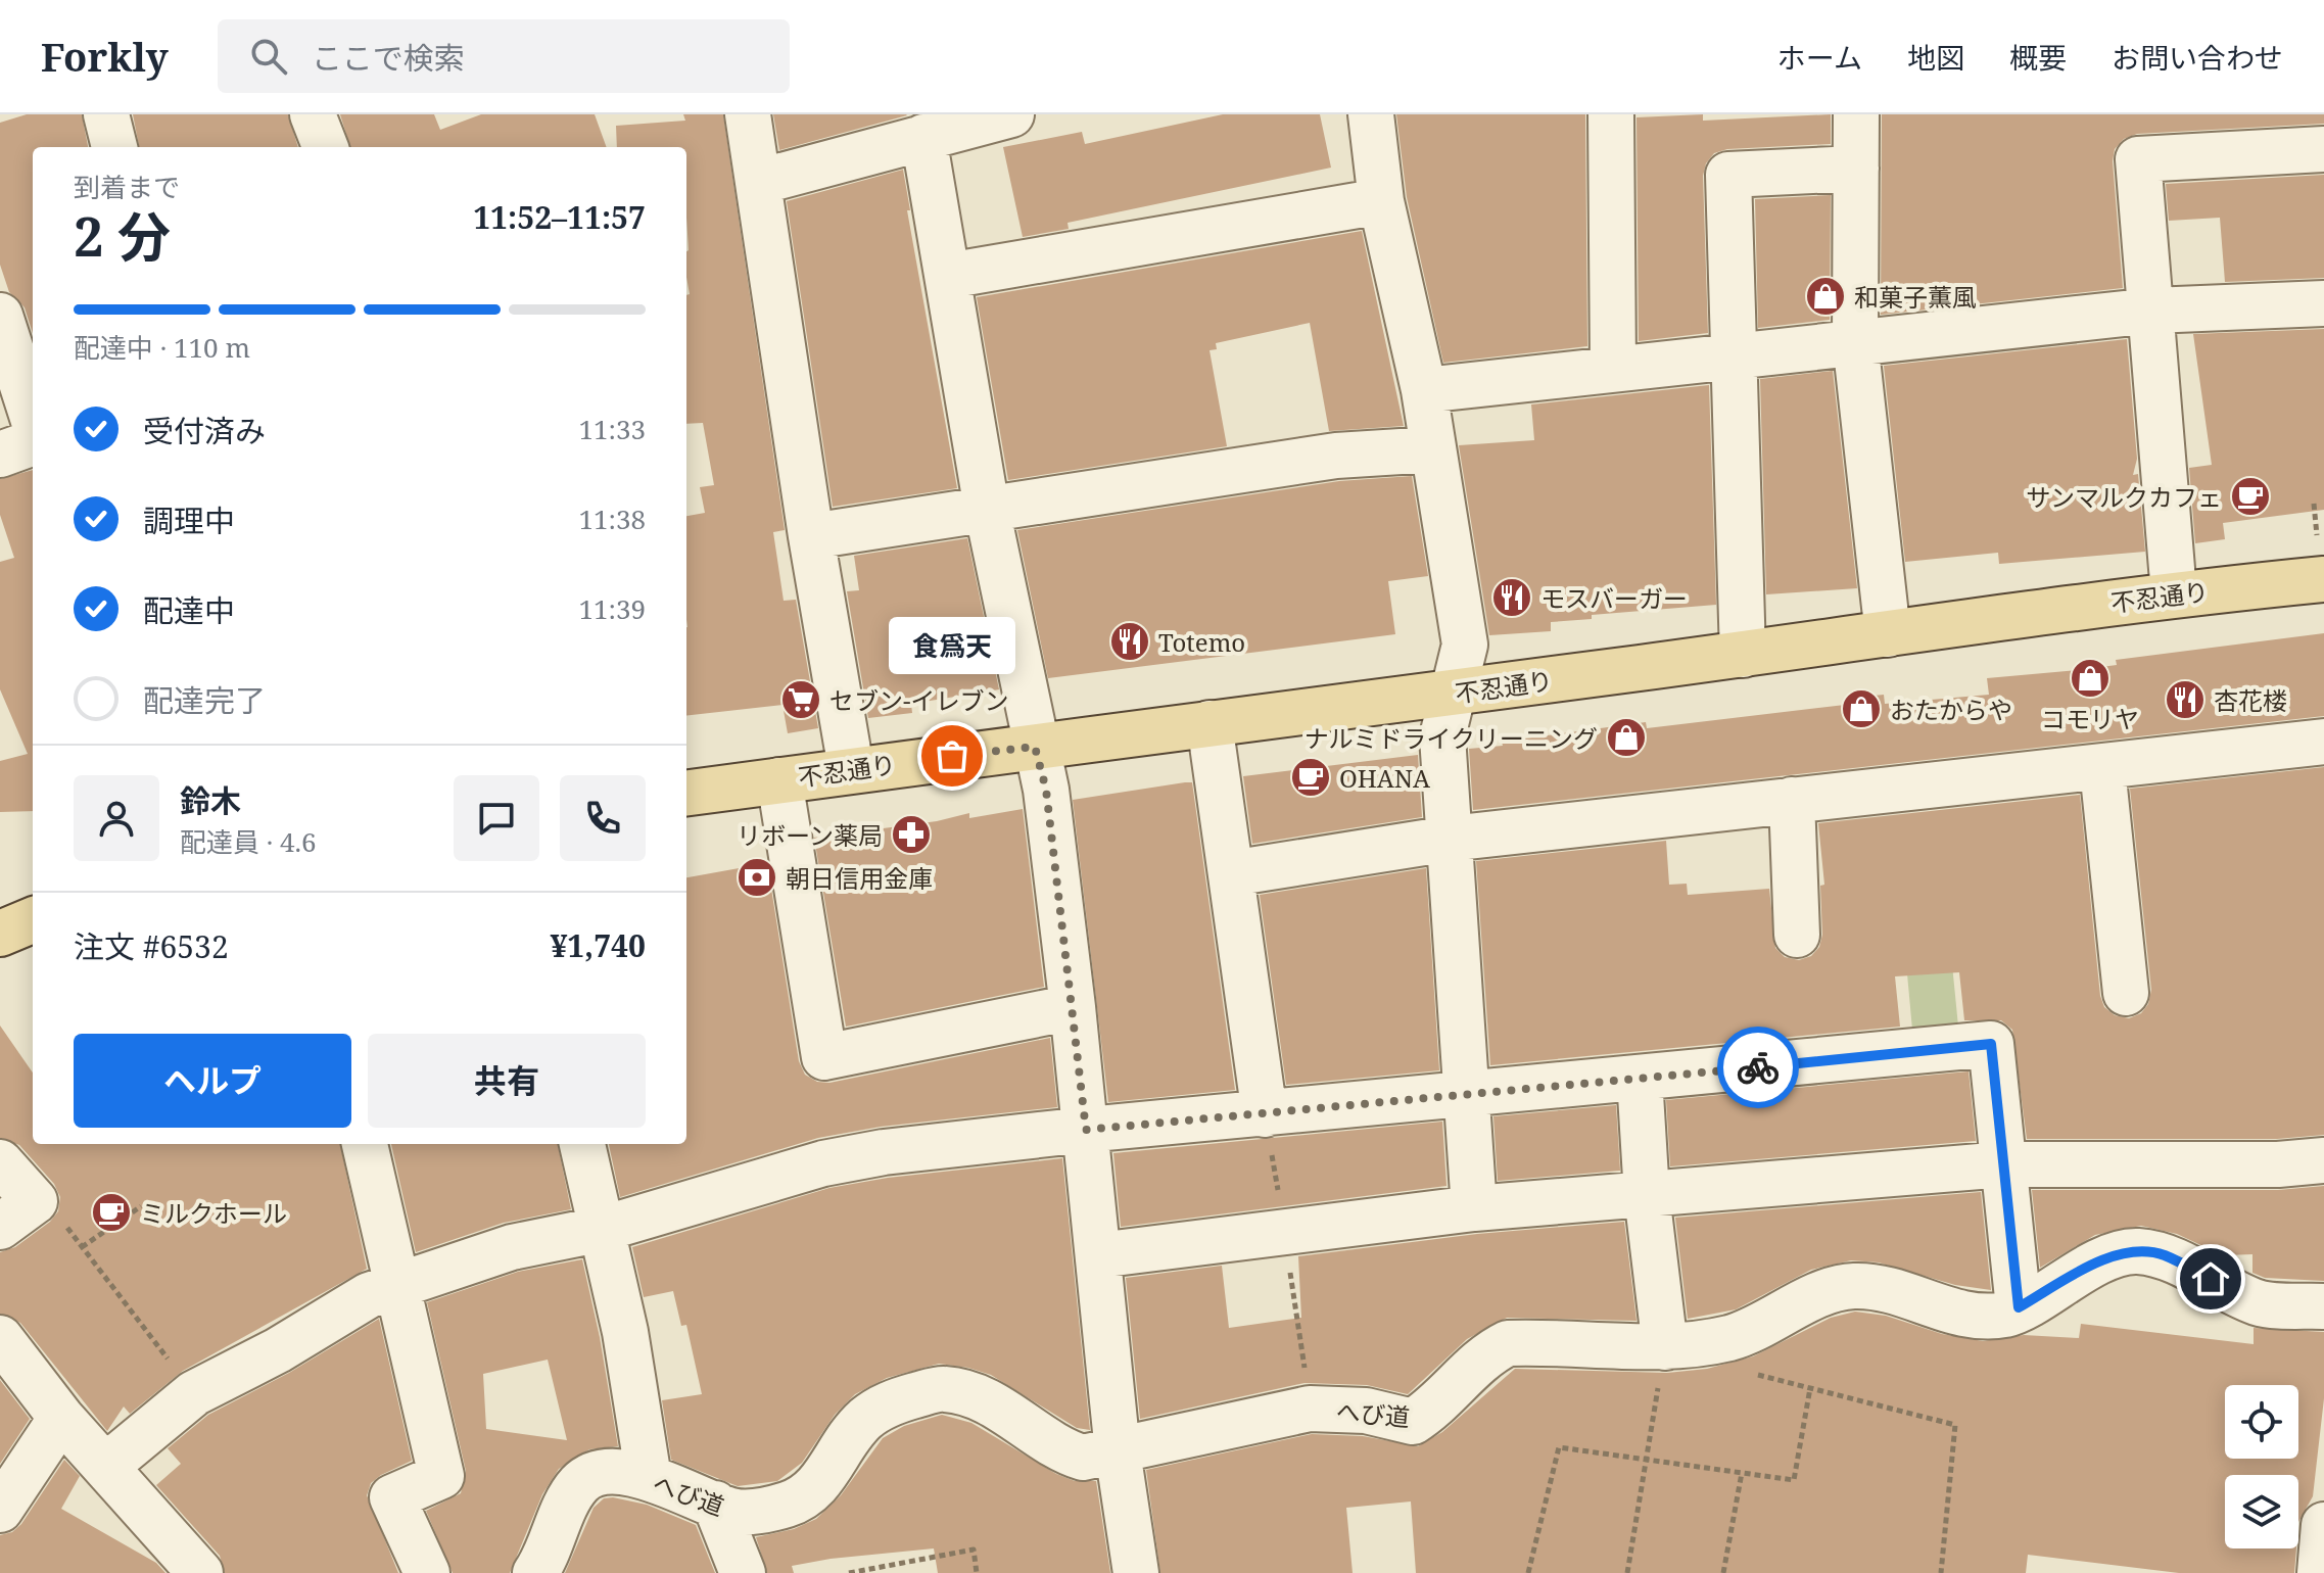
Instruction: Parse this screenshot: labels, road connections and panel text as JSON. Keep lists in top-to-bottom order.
{
  "streets": {
    "main road": ["不忍通り"],
    "street": ["へび道"]
  },
  "places": {
    "shop": [
      "和菓子薫風",
      "コモリヤ",
      "おたからや",
      "ナルミドライクリーニング"
    ],
    "cafe": ["サンマルクカフェ", "OHANA", "ミルクホール"],
    "restaurant": ["モスバーガー", "Totemo", "杏花楼"],
    "supermarket": ["セブン-イレブン"],
    "other": ["食爲天"],
    "pharmacy": ["リボーン薬局"],
    "bank": ["朝日信用金庫"]
  },
  "page": {
    "header": "Forkly",
    "search": "ここで検索",
    "nav": [
      "ホーム",
      "地図",
      "概要",
      "お問い合わせ"
    ],
    "heading": ["2 分", "到着まで", "11:52–11:57"],
    "panel": [
      "鈴木",
      "配達員 · 4.6",
      "注文 #6532",
      "¥1,740"
    ],
    "bar": "配達中 · 110 m",
    "list": [
      ["受付済み", "11:33"],
      ["調理中", "11:38"],
      ["配達中", "11:39"],
      "配達完了"
    ],
    "bubble": "食爲天",
    "buttons": ["ヘルプ", "共有"]
  }
}
